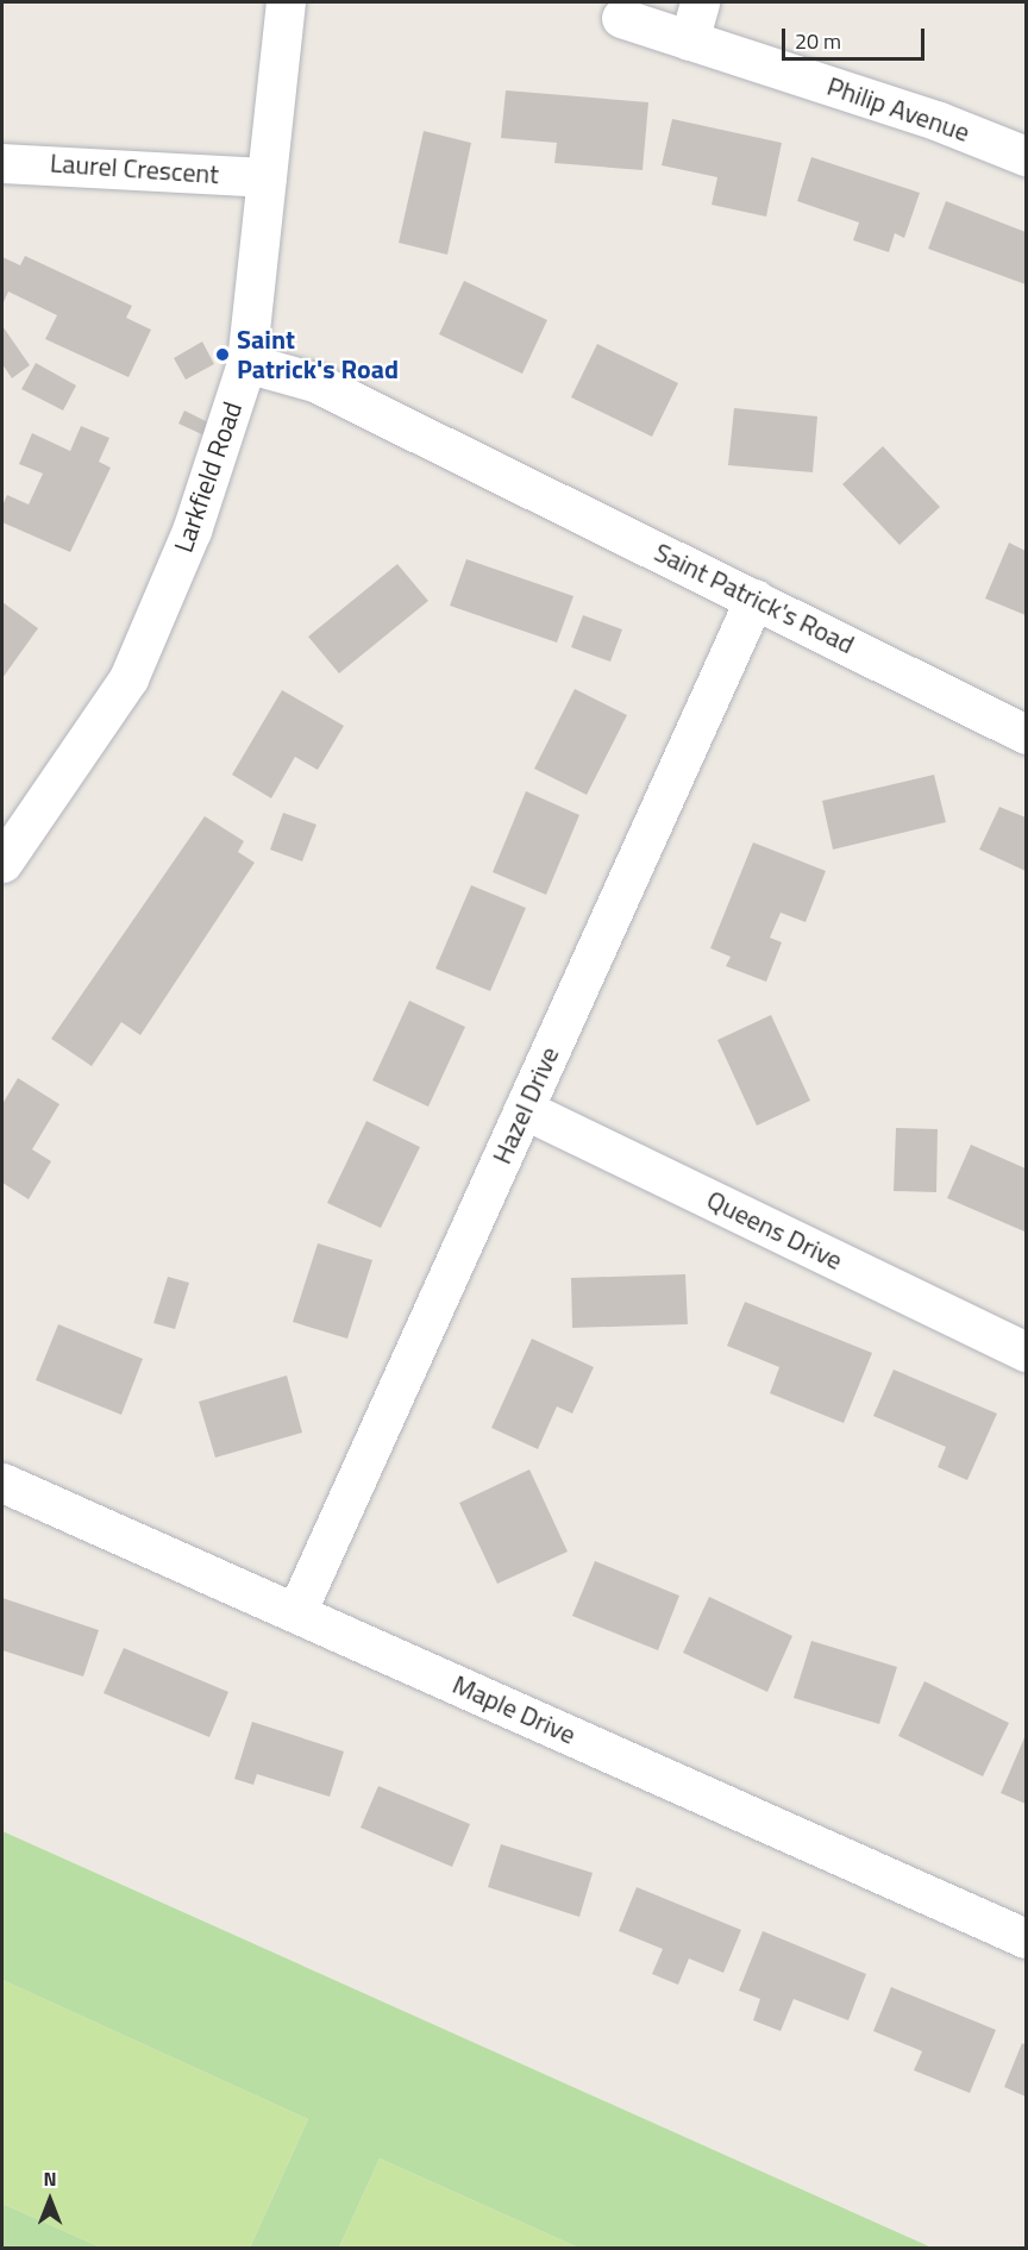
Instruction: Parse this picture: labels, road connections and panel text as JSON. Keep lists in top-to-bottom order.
{
  "streets": {
    "street": [
      "Philip Avenue",
      "Laurel Crescent",
      "Larkfield Road",
      "Saint Patrick's Road",
      "Hazel Drive",
      "Queens Drive",
      "Maple Drive"
    ]
  },
  "crossings": [
    ["Laurel Crescent", "Larkfield Road"],
    ["Larkfield Road", "Saint Patrick's Road"],
    ["Saint Patrick's Road", "Hazel Drive"],
    ["Hazel Drive", "Queens Drive"],
    ["Hazel Drive", "Maple Drive"]
  ],
  "places": ["Saint Patrick's Road"],
  "scale_bar": "20 m",
  "north": "top"
}
